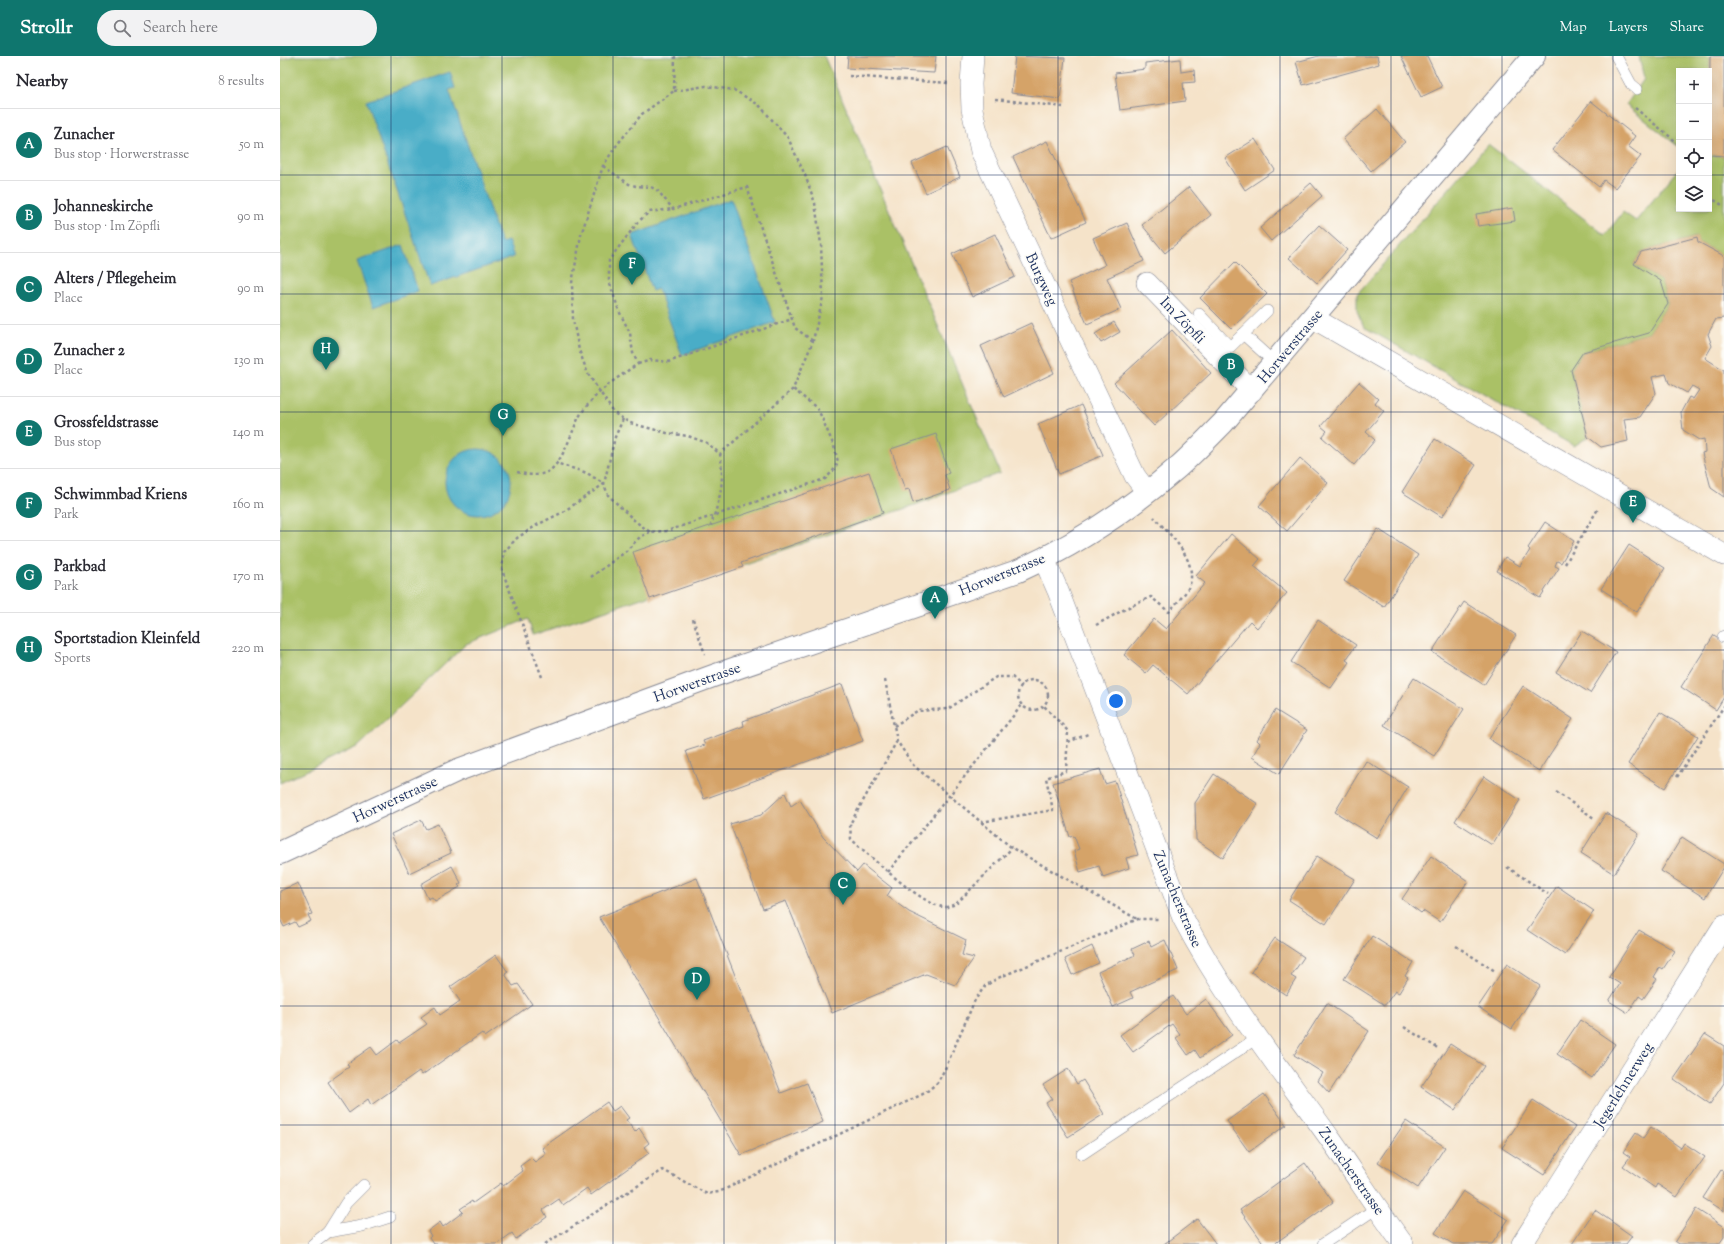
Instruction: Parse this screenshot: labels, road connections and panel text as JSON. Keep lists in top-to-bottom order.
{
  "streets": {
    "street": [
      "Burgweg",
      "Im Zöpfli",
      "Horwerstrasse",
      "Zunacherstrasse",
      "Jegerlehnerweg"
    ]
  },
  "crossings": [
    ["Burgweg", "Horwerstrasse"],
    ["Im Zöpfli", "Horwerstrasse"],
    ["Horwerstrasse", "Zunacherstrasse"]
  ],
  "page": {
    "header": "Strollr",
    "search": "Search here",
    "nav": ["Map", "Layers", "Share"],
    "heading": ["Nearby", "8 results"],
    "map_buttons": ["+", "−"],
    "list": [
      {
        "mark": "A",
        "name": "Zunacher",
        "note": "Bus stop · Horwerstrasse",
        "value": "50 m"
      },
      {
        "mark": "B",
        "name": "Johanneskirche",
        "note": "Bus stop · Im Zöpfli",
        "value": "90 m"
      },
      {
        "mark": "C",
        "name": "Alters / Pflegeheim",
        "note": "Place",
        "value": "90 m"
      },
      {
        "mark": "D",
        "name": "Zunacher 2",
        "note": "Place",
        "value": "130 m"
      },
      {
        "mark": "E",
        "name": "Grossfeldstrasse",
        "note": "Bus stop",
        "value": "140 m"
      },
      {
        "mark": "F",
        "name": "Schwimmbad Kriens",
        "note": "Park",
        "value": "160 m"
      },
      {
        "mark": "G",
        "name": "Parkbad",
        "note": "Park",
        "value": "170 m"
      },
      {
        "mark": "H",
        "name": "Sportstadion Kleinfeld",
        "note": "Sports",
        "value": "220 m"
      }
    ],
    "pins": [
      "F",
      "H",
      "B",
      "G",
      "E",
      "A",
      "C",
      "D"
    ]
  }
}
